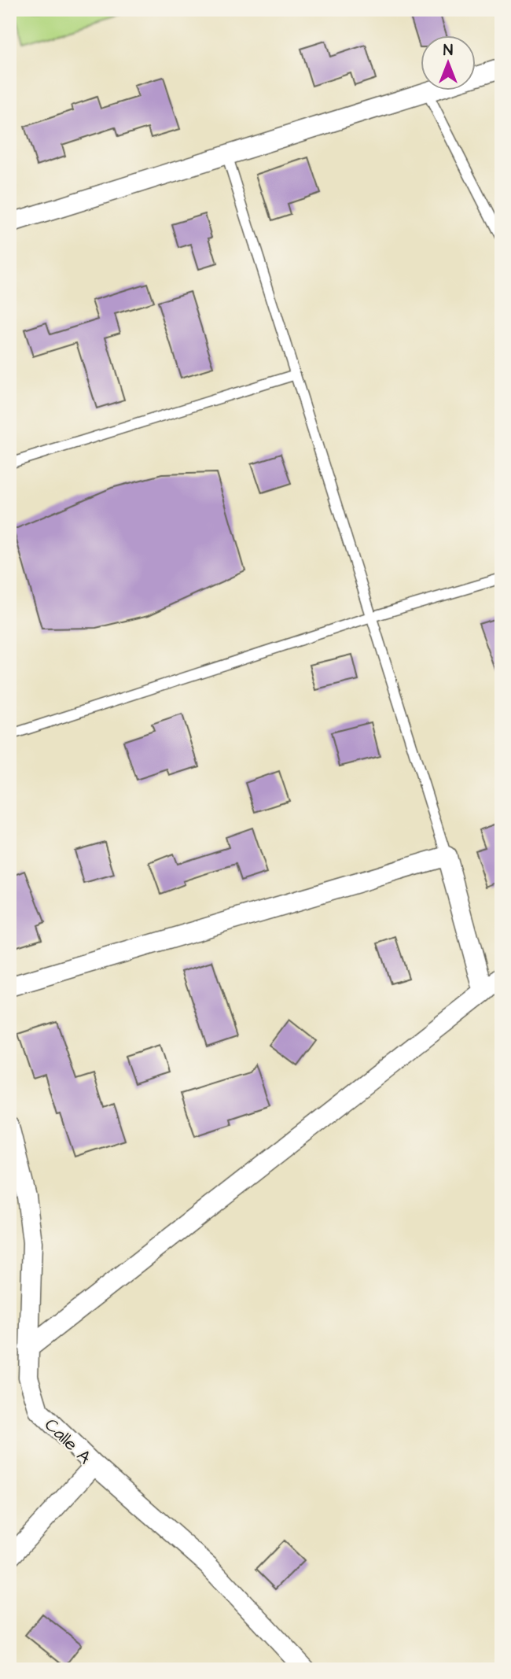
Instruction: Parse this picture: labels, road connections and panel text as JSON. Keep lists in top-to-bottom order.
{
  "streets": {
    "street": ["Calle A"]
  },
  "north": "top"
}
